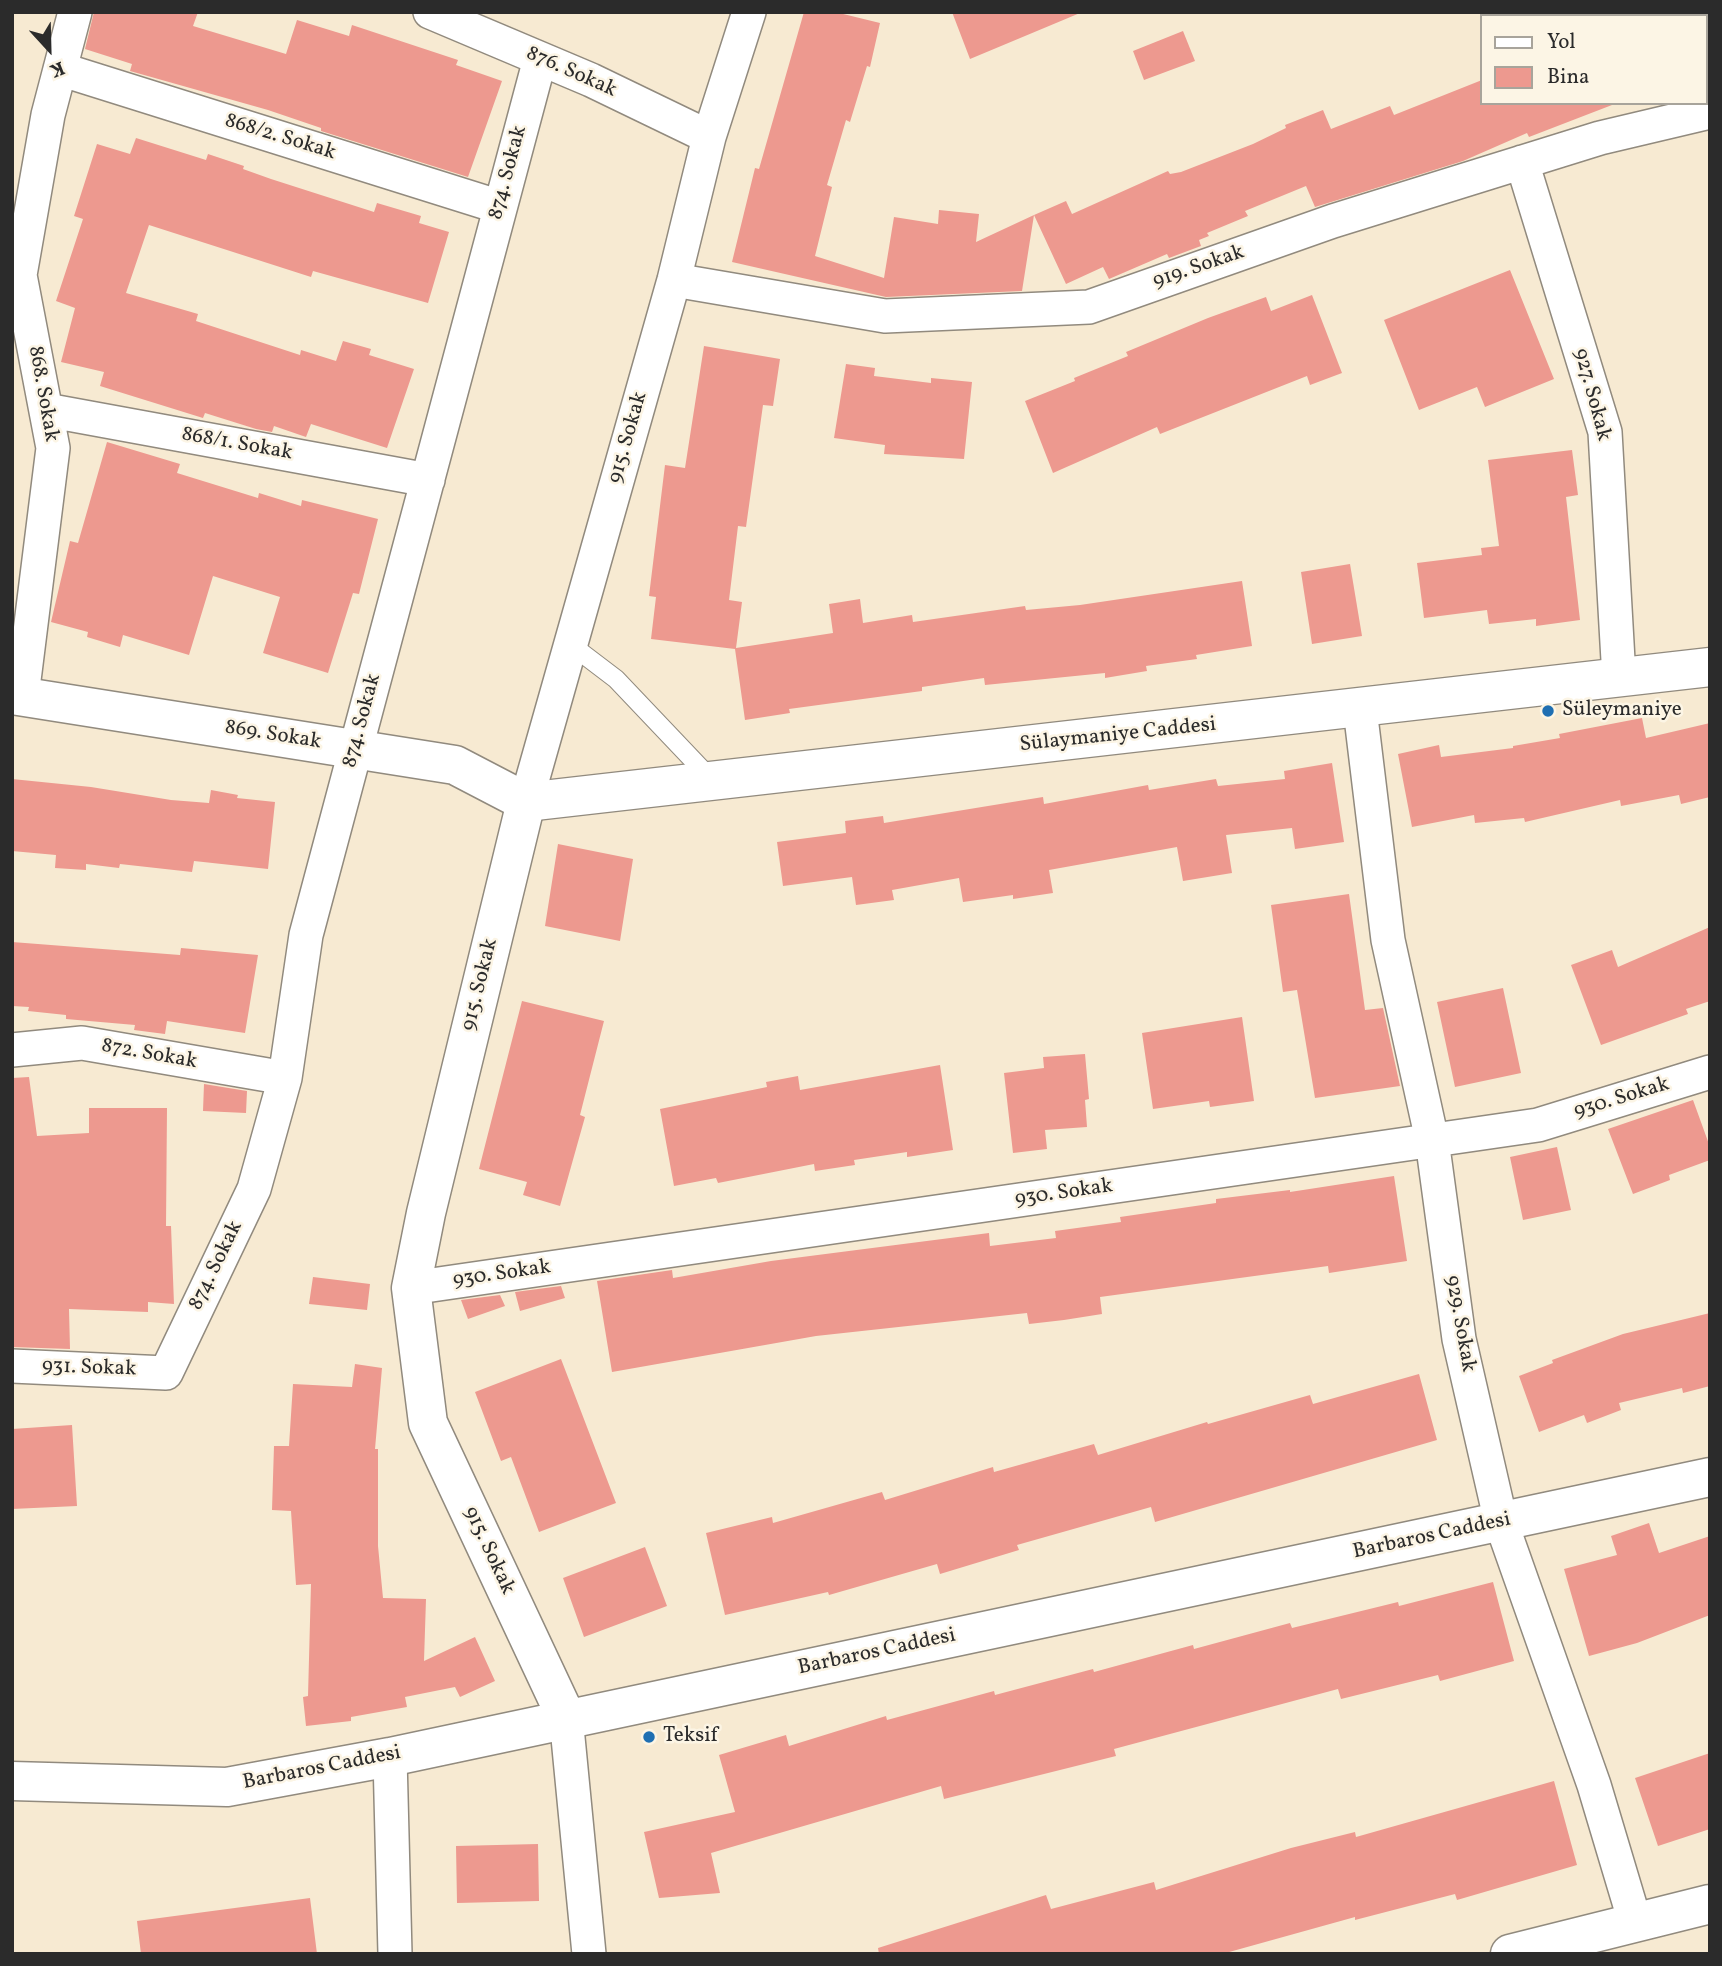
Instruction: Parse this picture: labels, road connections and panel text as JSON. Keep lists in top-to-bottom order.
{
  "streets": {
    "street": [
      "876. Sokak",
      "868/2. Sokak",
      "874. Sokak",
      "919. Sokak",
      "868. Sokak",
      "927. Sokak",
      "915. Sokak",
      "868/1. Sokak",
      "869. Sokak",
      "Sülaymaniye Caddesi",
      "872. Sokak",
      "930. Sokak",
      "929. Sokak",
      "931. Sokak",
      "Barbaros Caddesi"
    ]
  },
  "crossings": [
    ["876. Sokak", "874. Sokak"],
    ["876. Sokak", "915. Sokak"],
    ["868/2. Sokak", "874. Sokak"],
    ["868/2. Sokak", "868. Sokak"],
    ["874. Sokak", "868/1. Sokak"],
    ["874. Sokak", "869. Sokak"],
    ["874. Sokak", "872. Sokak"],
    ["874. Sokak", "931. Sokak"],
    ["919. Sokak", "927. Sokak"],
    ["919. Sokak", "915. Sokak"],
    ["868. Sokak", "868/1. Sokak"],
    ["868. Sokak", "869. Sokak"],
    ["927. Sokak", "Sülaymaniye Caddesi"],
    ["915. Sokak", "869. Sokak"],
    ["915. Sokak", "Sülaymaniye Caddesi"],
    ["915. Sokak", "930. Sokak"],
    ["915. Sokak", "Barbaros Caddesi"],
    ["869. Sokak", "Sülaymaniye Caddesi"],
    ["Sülaymaniye Caddesi", "929. Sokak"],
    ["930. Sokak", "929. Sokak"],
    ["929. Sokak", "Barbaros Caddesi"]
  ],
  "places": ["Süleymaniye", "Teksif"],
  "legend": ["Yol", "Bina"],
  "north": "bottom"
}
